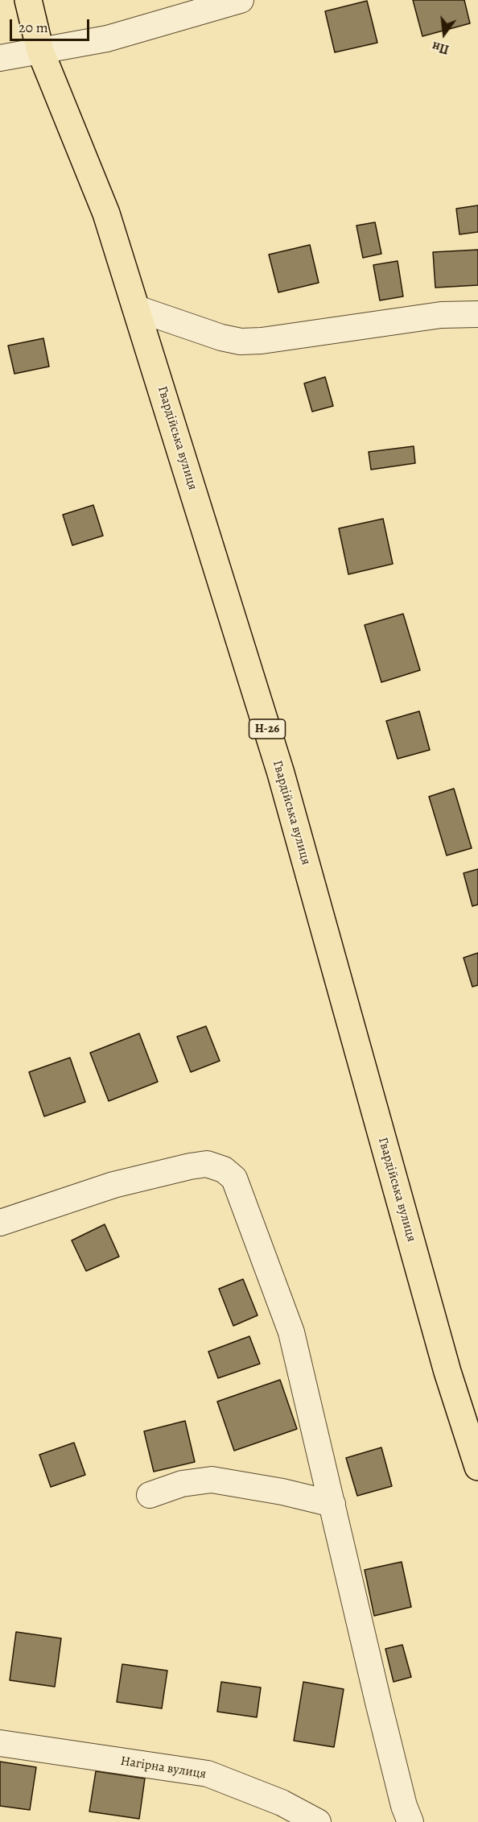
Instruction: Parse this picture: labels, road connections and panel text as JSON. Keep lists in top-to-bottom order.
{
  "streets": {
    "main road": ["Гвардійська вулиця", "Н-26"],
    "street": ["Нагірна вулиця"]
  },
  "scale_bar": "20 m",
  "north": "bottom"
}
